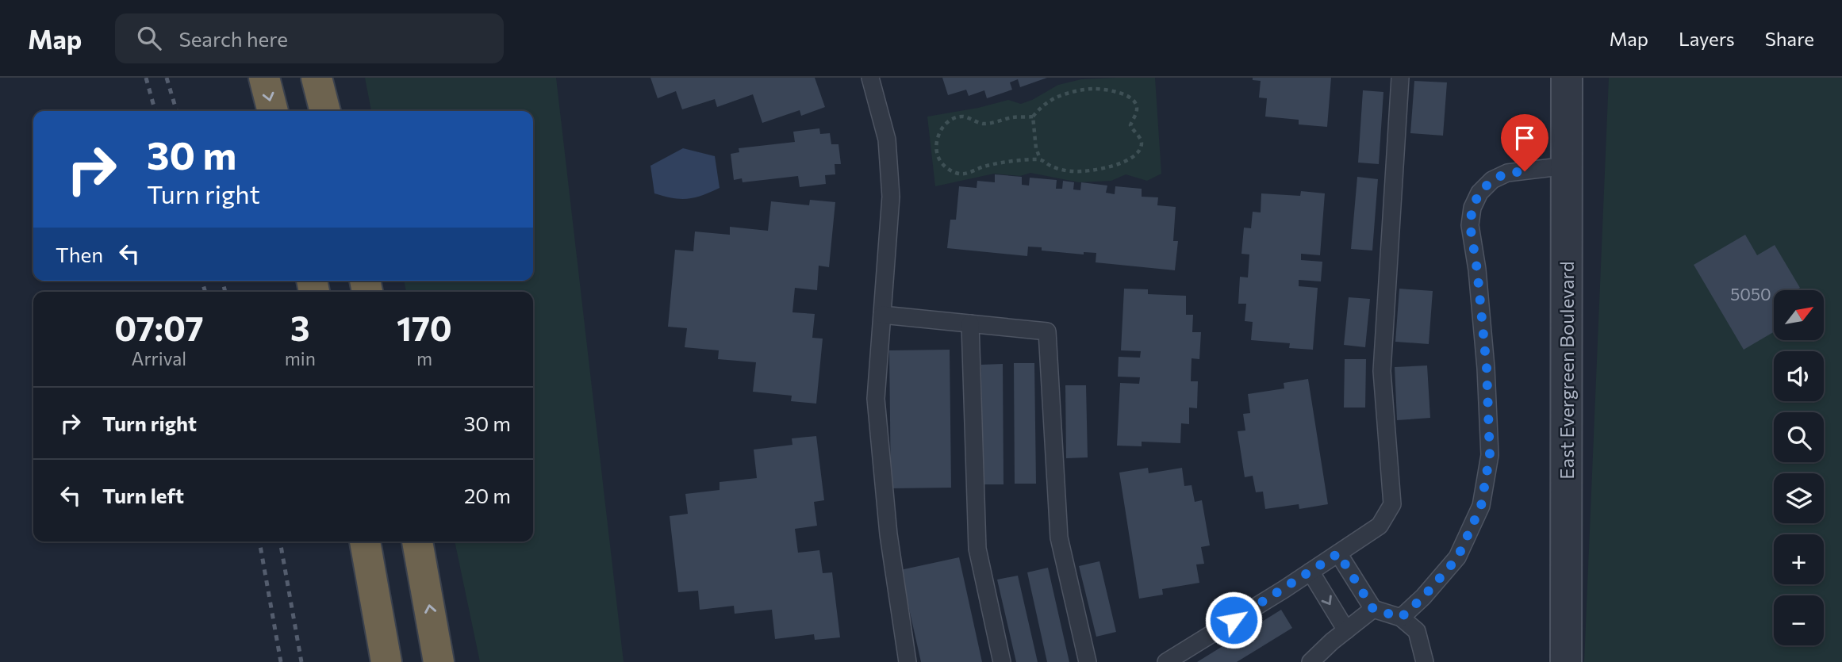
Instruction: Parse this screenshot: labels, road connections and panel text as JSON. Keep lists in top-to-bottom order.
{
  "streets": {
    "street": ["East Evergreen Boulevard"]
  },
  "house_numbers": ["5050"],
  "north": "top right",
  "page": {
    "header": "Map",
    "search": "Search here",
    "nav": ["Map", "Layers", "Share"],
    "turn": ["30 m", "Turn right"],
    "then": "Then",
    "map_buttons": ["+", "−"],
    "eta": [
      "07:07",
      "Arrival",
      "3",
      "min",
      "170",
      "m"
    ],
    "list": [
      {
        "name": "Turn right",
        "value": "30 m"
      },
      {
        "name": "Turn left",
        "value": "20 m"
      }
    ]
  }
}
